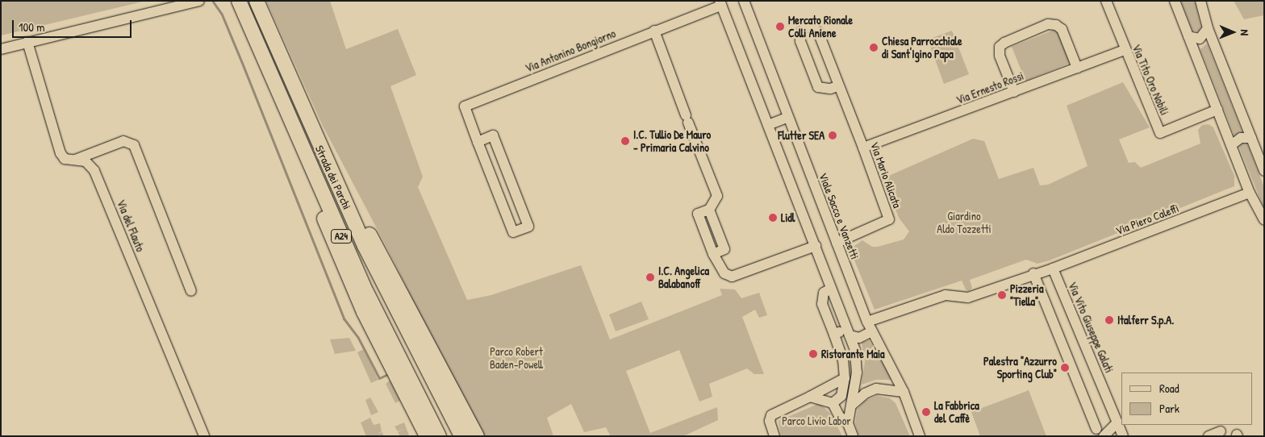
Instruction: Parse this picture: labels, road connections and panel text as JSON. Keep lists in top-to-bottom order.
{
  "streets": {
    "highway": ["Strada dei Parchi", "A24"],
    "street": [
      "Via Antonino Bongiorno",
      "Via Tito Oro Nobili",
      "Via Ernesto Rossi",
      "Via Mario Alicata",
      "Viale Sacco e Vanzetti",
      "Via Piero Caleffi",
      "Via del Flauto",
      "Via Vito Giuseppe Galati"
    ]
  },
  "crossings": [
    ["Via Tito Oro Nobili", "Via Ernesto Rossi"],
    ["Via Ernesto Rossi", "Via Mario Alicata"],
    ["Via Mario Alicata", "Viale Sacco e Vanzetti"],
    ["Via Piero Caleffi", "Via Vito Giuseppe Galati"]
  ],
  "parks": ["Giardino Aldo Tozzetti", "Parco Robert Baden-Powell", "Parco Livio Labor"],
  "places": [
    "Mercato Rionale Colli Aniene",
    "Chiesa Parrocchiale di Sant'Igino Papa",
    "Flutter SEA",
    "I.C. Tullio De Mauro - Primaria Calvino",
    "Lidl",
    "I.C. Angelica Balabanoff",
    "Pizzeria \"Tiella\"",
    "Italferr S.p.A.",
    "Ristorante Maia",
    "Palestra \"Azzurro Sporting Club\"",
    "La Fabbrica del Caffè"
  ],
  "legend": ["Road", "Park"],
  "scale_bar": "100 m",
  "north": "right"
}
